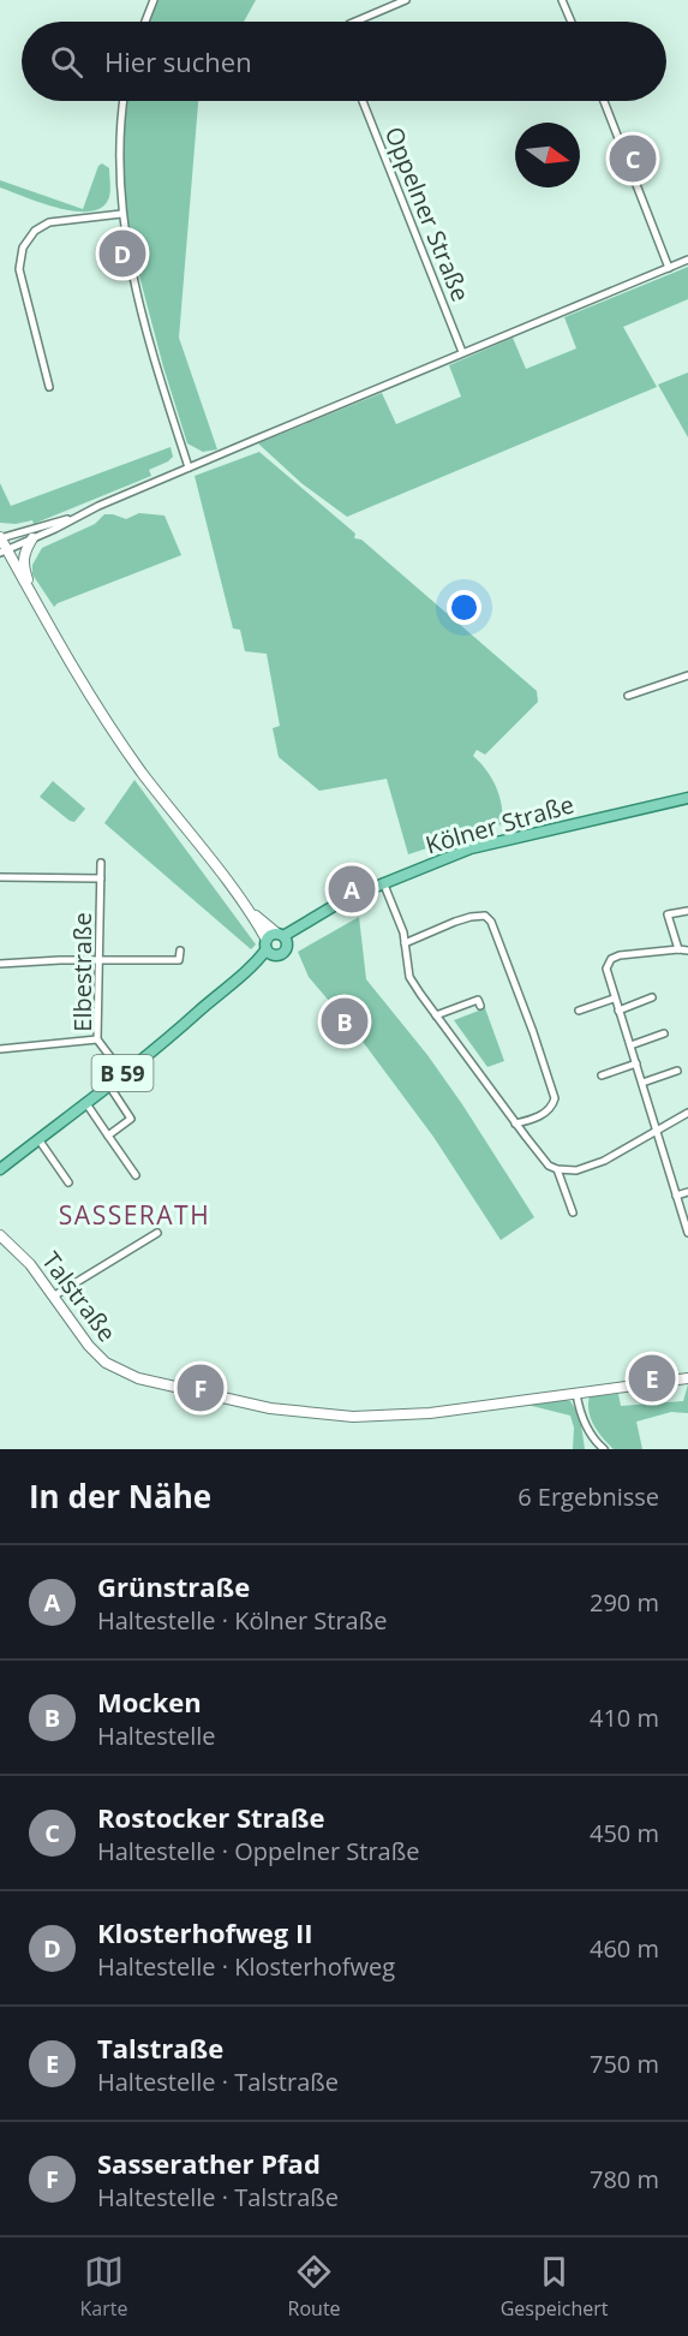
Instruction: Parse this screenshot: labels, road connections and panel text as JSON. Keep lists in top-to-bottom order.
{
  "streets": {
    "main road": ["Kölner Straße", "B 59"],
    "street": ["Oppelner Straße", "Elbestraße", "Talstraße"]
  },
  "crossings": [
    ["Kölner Straße", "Elbestraße"]
  ],
  "districts": ["SASSERATH"],
  "north": "right",
  "page": {
    "search": "Hier suchen",
    "pins": [
      "C",
      "D",
      "A",
      "B",
      "E",
      "F"
    ],
    "heading": ["In der Nähe", "6 Ergebnisse"],
    "list": [
      {
        "mark": "A",
        "name": "Grünstraße",
        "note": "Haltestelle · Kölner Straße",
        "value": "290 m"
      },
      {
        "mark": "B",
        "name": "Mocken",
        "note": "Haltestelle",
        "value": "410 m"
      },
      {
        "mark": "C",
        "name": "Rostocker Straße",
        "note": "Haltestelle · Oppelner Straße",
        "value": "450 m"
      },
      {
        "mark": "D",
        "name": "Klosterhofweg II",
        "note": "Haltestelle · Klosterhofweg",
        "value": "460 m"
      },
      {
        "mark": "E",
        "name": "Talstraße",
        "note": "Haltestelle · Talstraße",
        "value": "750 m"
      },
      {
        "mark": "F",
        "name": "Sasserather Pfad",
        "note": "Haltestelle · Talstraße",
        "value": "780 m"
      }
    ],
    "nav": ["Karte", "Route", "Gespeichert"]
  }
}
